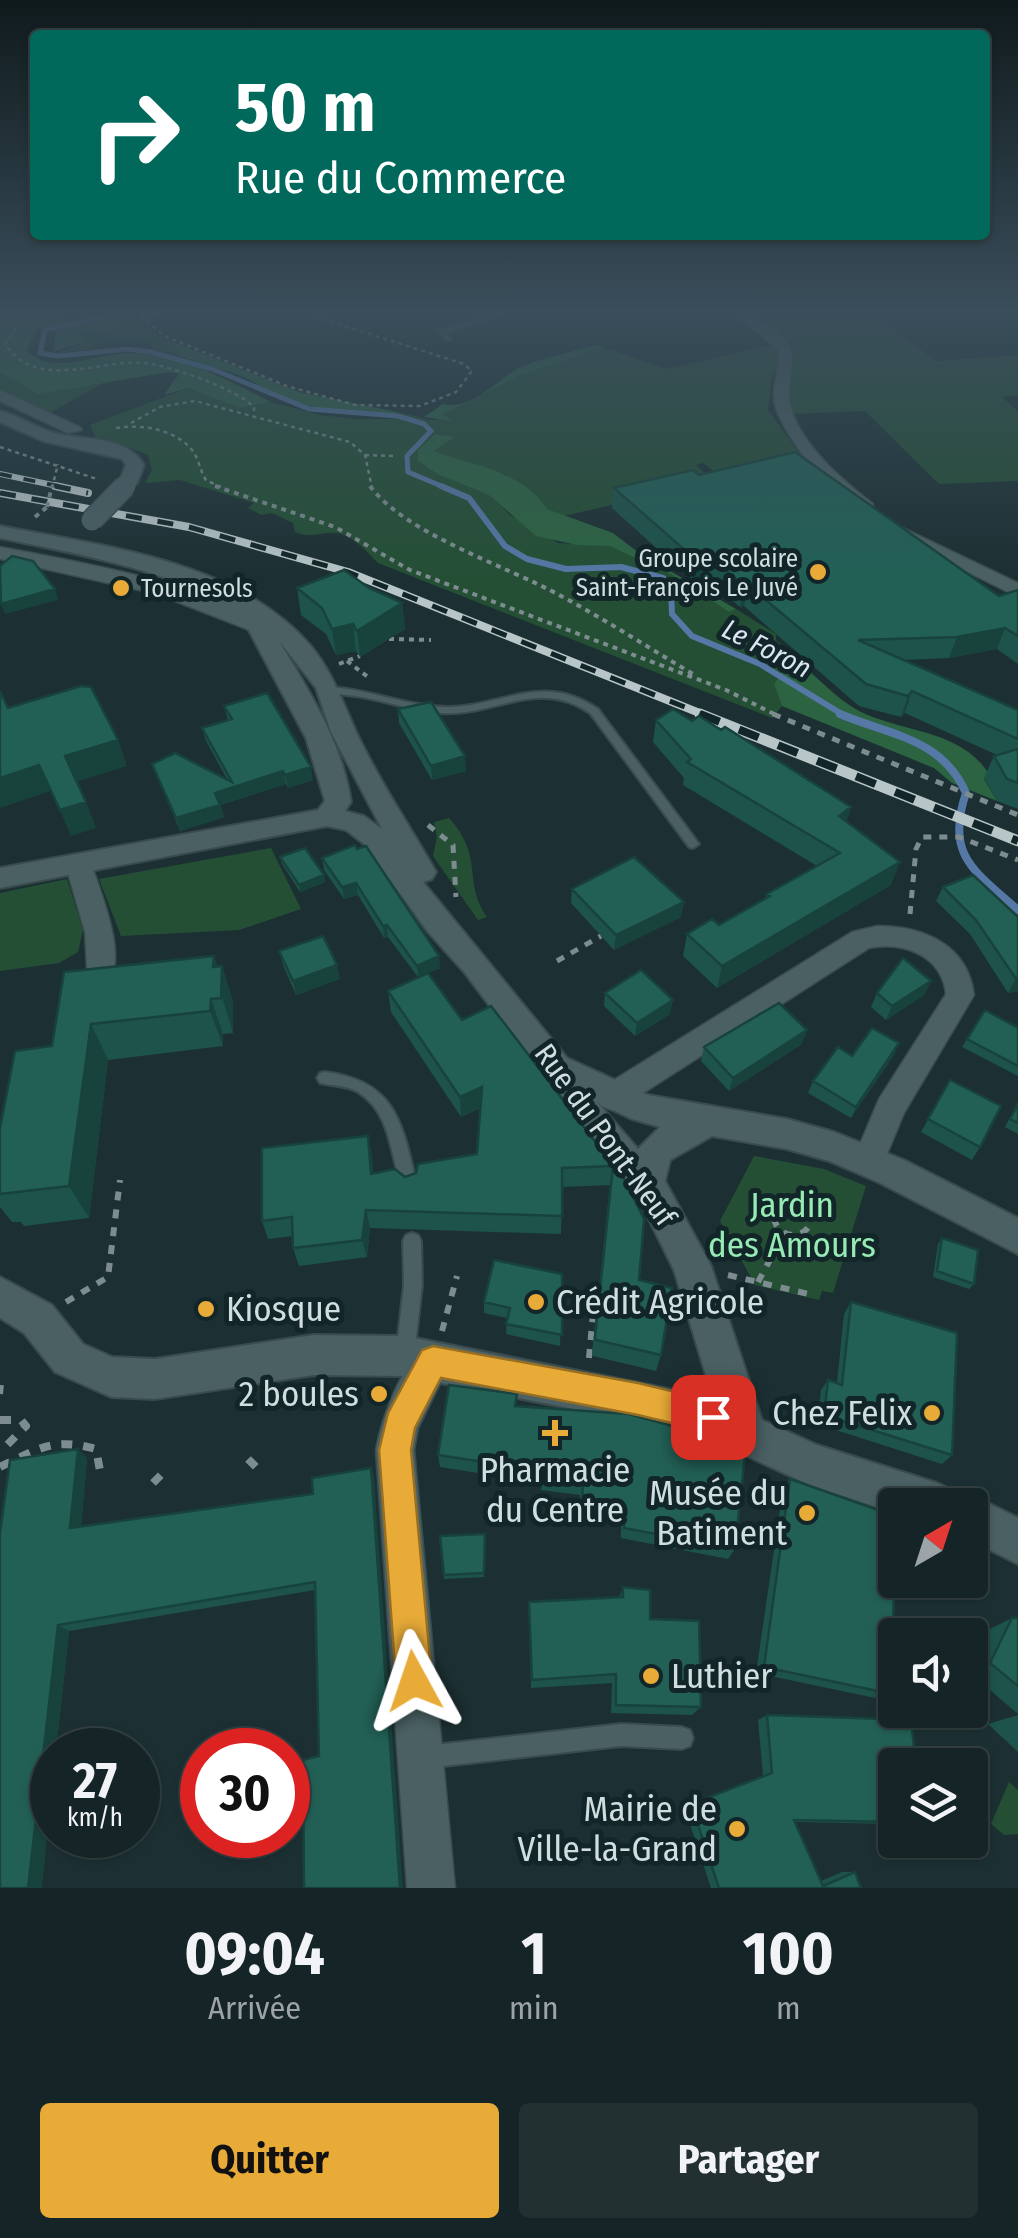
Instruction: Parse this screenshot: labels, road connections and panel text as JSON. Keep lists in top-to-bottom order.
{
  "streets": {
    "street": ["Rue du Pont-Neuf"]
  },
  "water": ["Le Foron"],
  "parks": ["Jardin des Amours"],
  "places": {
    "other": [
      "Groupe scolaire Saint-François Le Juvé",
      "Tournesols",
      "Crédit Agricole",
      "Kiosque",
      "2 boules",
      "Chez Felix",
      "Musée du Batiment",
      "Luthier",
      "Mairie de Ville-la-Grand"
    ],
    "health": ["Pharmacie du Centre"]
  },
  "north": "top right",
  "page": {
    "turn": ["50 m", "Rue du Commerce"],
    "speed": "27 km/h",
    "limit": "30",
    "eta": [
      "09:04",
      "Arrivée",
      "1",
      "min",
      "100",
      "m"
    ],
    "buttons": ["Quitter", "Partager"]
  }
}
